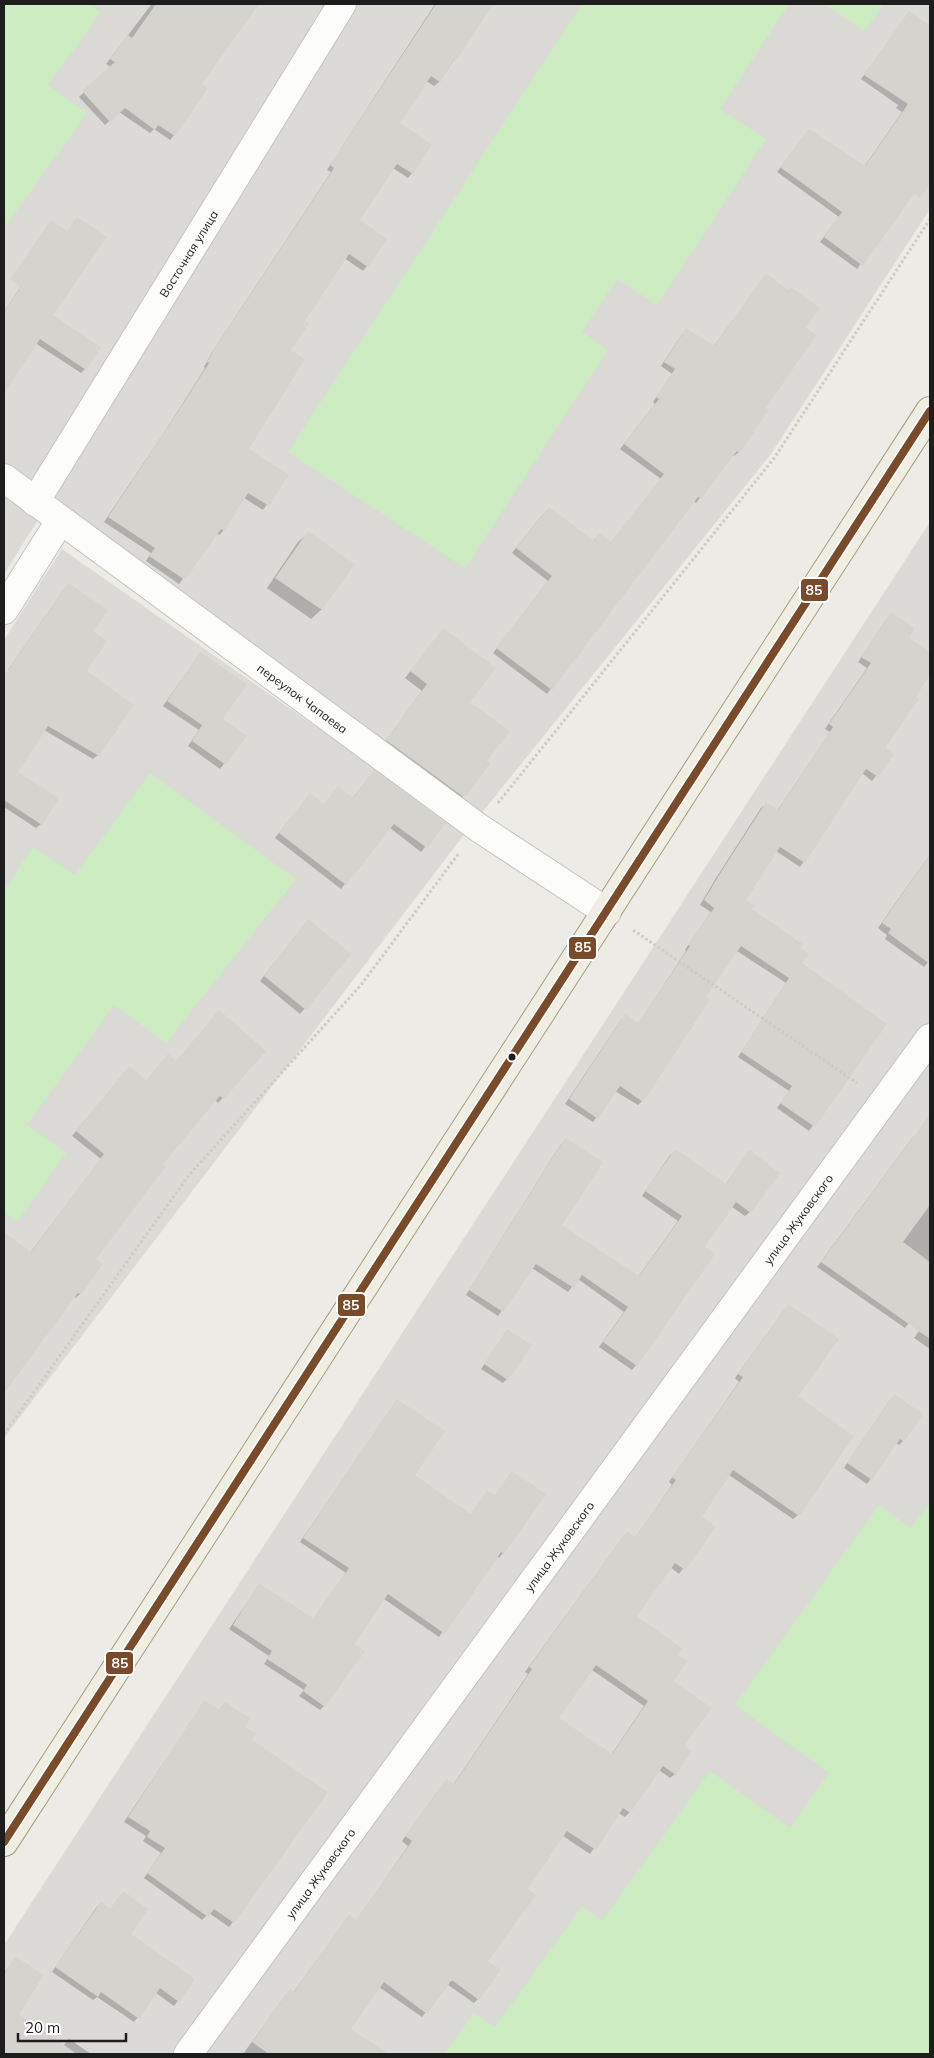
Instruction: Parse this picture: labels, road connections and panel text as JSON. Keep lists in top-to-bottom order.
{
  "streets": {
    "street": ["Восточная улица", "переулок Чапаева", "улица Жуковского"]
  },
  "crossings": [
    ["Восточная улица", "переулок Чапаева"]
  ],
  "lines": ["transit line 85"],
  "scale_bar": "20 m"
}
